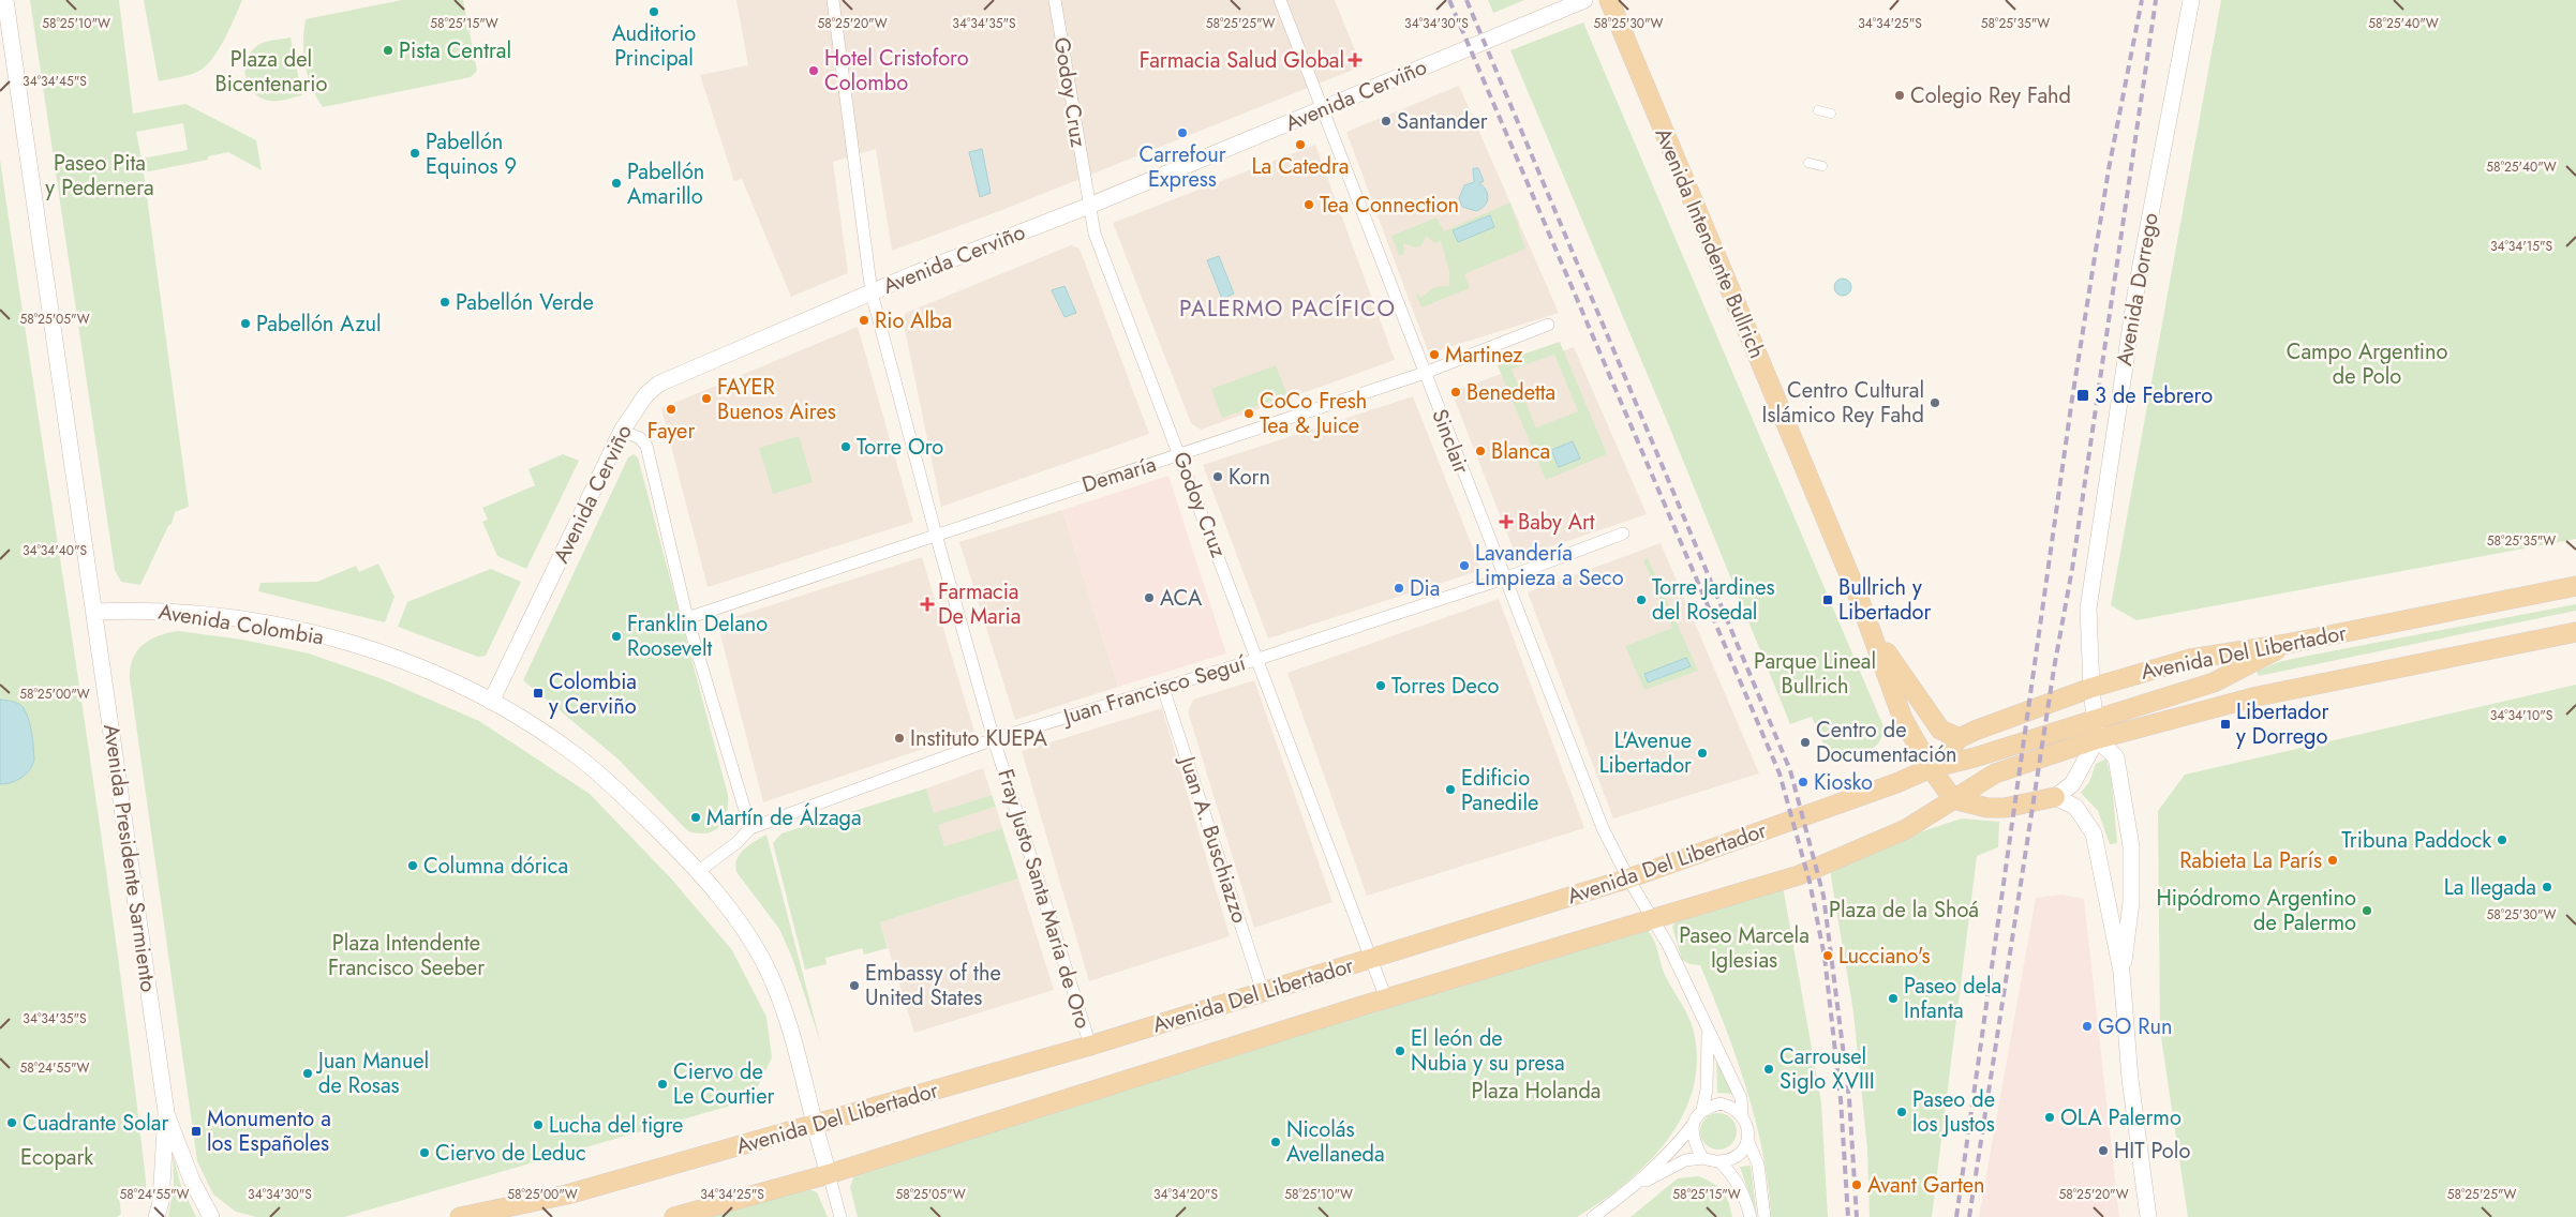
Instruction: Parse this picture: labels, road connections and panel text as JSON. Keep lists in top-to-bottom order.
{
  "streets": {
    "main road": [
      "Avenida Cerviño",
      "Avenida Intendente Bullrich",
      "Avenida Dorrego",
      "Avenida Colombia",
      "Avenida Del Libertador",
      "Avenida Presidente Sarmiento"
    ],
    "street": [
      "Godoy Cruz",
      "Sinclair",
      "Demaría",
      "Juan Francisco Seguí",
      "Juan A. Buschiazzo",
      "Fray Justo Santa María de Oro"
    ]
  },
  "crossings": [
    ["Godoy Cruz", "Avenida Cerviño"],
    ["Godoy Cruz", "Demaría"],
    ["Godoy Cruz", "Avenida Del Libertador"],
    ["Godoy Cruz", "Juan Francisco Seguí"],
    ["Avenida Cerviño", "Sinclair"],
    ["Avenida Cerviño", "Avenida Colombia"],
    ["Avenida Cerviño", "Fray Justo Santa María de Oro"],
    ["Avenida Intendente Bullrich", "Avenida Del Libertador"],
    ["Avenida Dorrego", "Avenida Del Libertador"],
    ["Sinclair", "Demaría"],
    ["Sinclair", "Avenida Del Libertador"],
    ["Sinclair", "Juan Francisco Seguí"],
    ["Demaría", "Fray Justo Santa María de Oro"],
    ["Avenida Colombia", "Avenida Del Libertador"],
    ["Avenida Colombia", "Juan Francisco Seguí"],
    ["Avenida Colombia", "Avenida Presidente Sarmiento"],
    ["Avenida Del Libertador", "Juan A. Buschiazzo"],
    ["Avenida Del Libertador", "Fray Justo Santa María de Oro"],
    ["Juan Francisco Seguí", "Juan A. Buschiazzo"],
    ["Juan Francisco Seguí", "Fray Justo Santa María de Oro"]
  ],
  "districts": ["PALERMO PACÍFICO"],
  "parks": [
    "Plaza del Bicentenario",
    "Paseo Pita y Pedernera",
    "Campo Argentino de Polo",
    "Parque Lineal Bullrich",
    "Plaza de la Shoá",
    "Paseo Marcela Iglesias",
    "Plaza Intendente Francisco Seeber",
    "Plaza Holanda",
    "Ecopark"
  ],
  "places": {
    "other": [
      "Auditorio Principal",
      "Pista Central",
      "Hotel Cristoforo Colombo",
      "Colegio Rey Fahd",
      "Santander",
      "Carrefour Express",
      "La Catedra",
      "Pabellón Equinos 9",
      "Pabellón Amarillo",
      "Tea Connection",
      "Pabellón Verde",
      "Rio Alba",
      "Pabellón Azul",
      "Martinez",
      "Benedetta",
      "FAYER Buenos Aires",
      "Centro Cultural Islámico Rey Fahd",
      "Fayer",
      "CoCo Fresh Tea & Juice",
      "Torre Oro",
      "Blanca",
      "Korn",
      "Lavandería Limpieza a Seco",
      "Dia",
      "ACA",
      "Torre Jardines del Rosedal",
      "Franklin Delano Roosevelt",
      "Torres Deco",
      "Instituto KUEPA",
      "Centro de Documentación",
      "L'Avenue Libertador",
      "Kiosko",
      "Edificio Panedile",
      "Martín de Álzaga",
      "Tribuna Paddock",
      "Rabieta La París",
      "Columna dórica",
      "La llegada",
      "Hipódromo Argentino de Palermo",
      "Lucciano's",
      "Embassy of the United States",
      "Paseo dela Infanta",
      "GO Run",
      "El león de Nubia y su presa",
      "Carrousel Siglo XVIII",
      "Juan Manuel de Rosas",
      "Ciervo de Le Courtier",
      "Paseo de los Justos",
      "OLA Palermo",
      "Cuadrante Solar",
      "Lucha del tigre",
      "Nicolás Avellaneda",
      "HIT Polo",
      "Ciervo de Leduc",
      "Avant Garten"
    ],
    "health": ["Farmacia Salud Global", "Baby Art", "Farmacia De Maria"],
    "transit": [
      "3 de Febrero",
      "Bullrich y Libertador",
      "Colombia y Cerviño",
      "Libertador y Dorrego",
      "Monumento a los Españoles"
    ]
  },
  "coordinates": [
    "58°25'10\"W",
    "58°25'15\"W",
    "58°25'20\"W",
    "58°25'25\"W",
    "58°25'30\"W",
    "58°25'35\"W",
    "58°25'40\"W",
    "34°34'30\"S",
    "34°34'25\"S",
    "34°34'35\"S",
    "34°34'45\"S",
    "34°34'15\"S",
    "58°25'05\"W",
    "34°34'40\"S",
    "58°25'00\"W",
    "34°34'10\"S",
    "58°24'55\"W",
    "34°34'20\"S"
  ]
}
